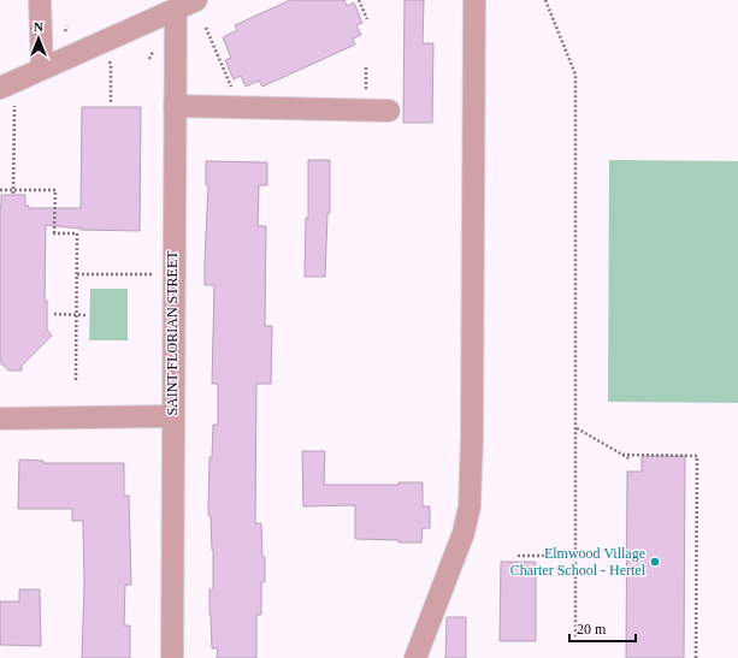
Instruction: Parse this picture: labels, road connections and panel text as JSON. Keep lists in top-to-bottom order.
{
  "streets": {
    "street": ["SAINT FLORIAN STREET"]
  },
  "places": ["Elmwood Village Charter School - Hertel"],
  "scale_bar": "20 m",
  "north": "top"
}
